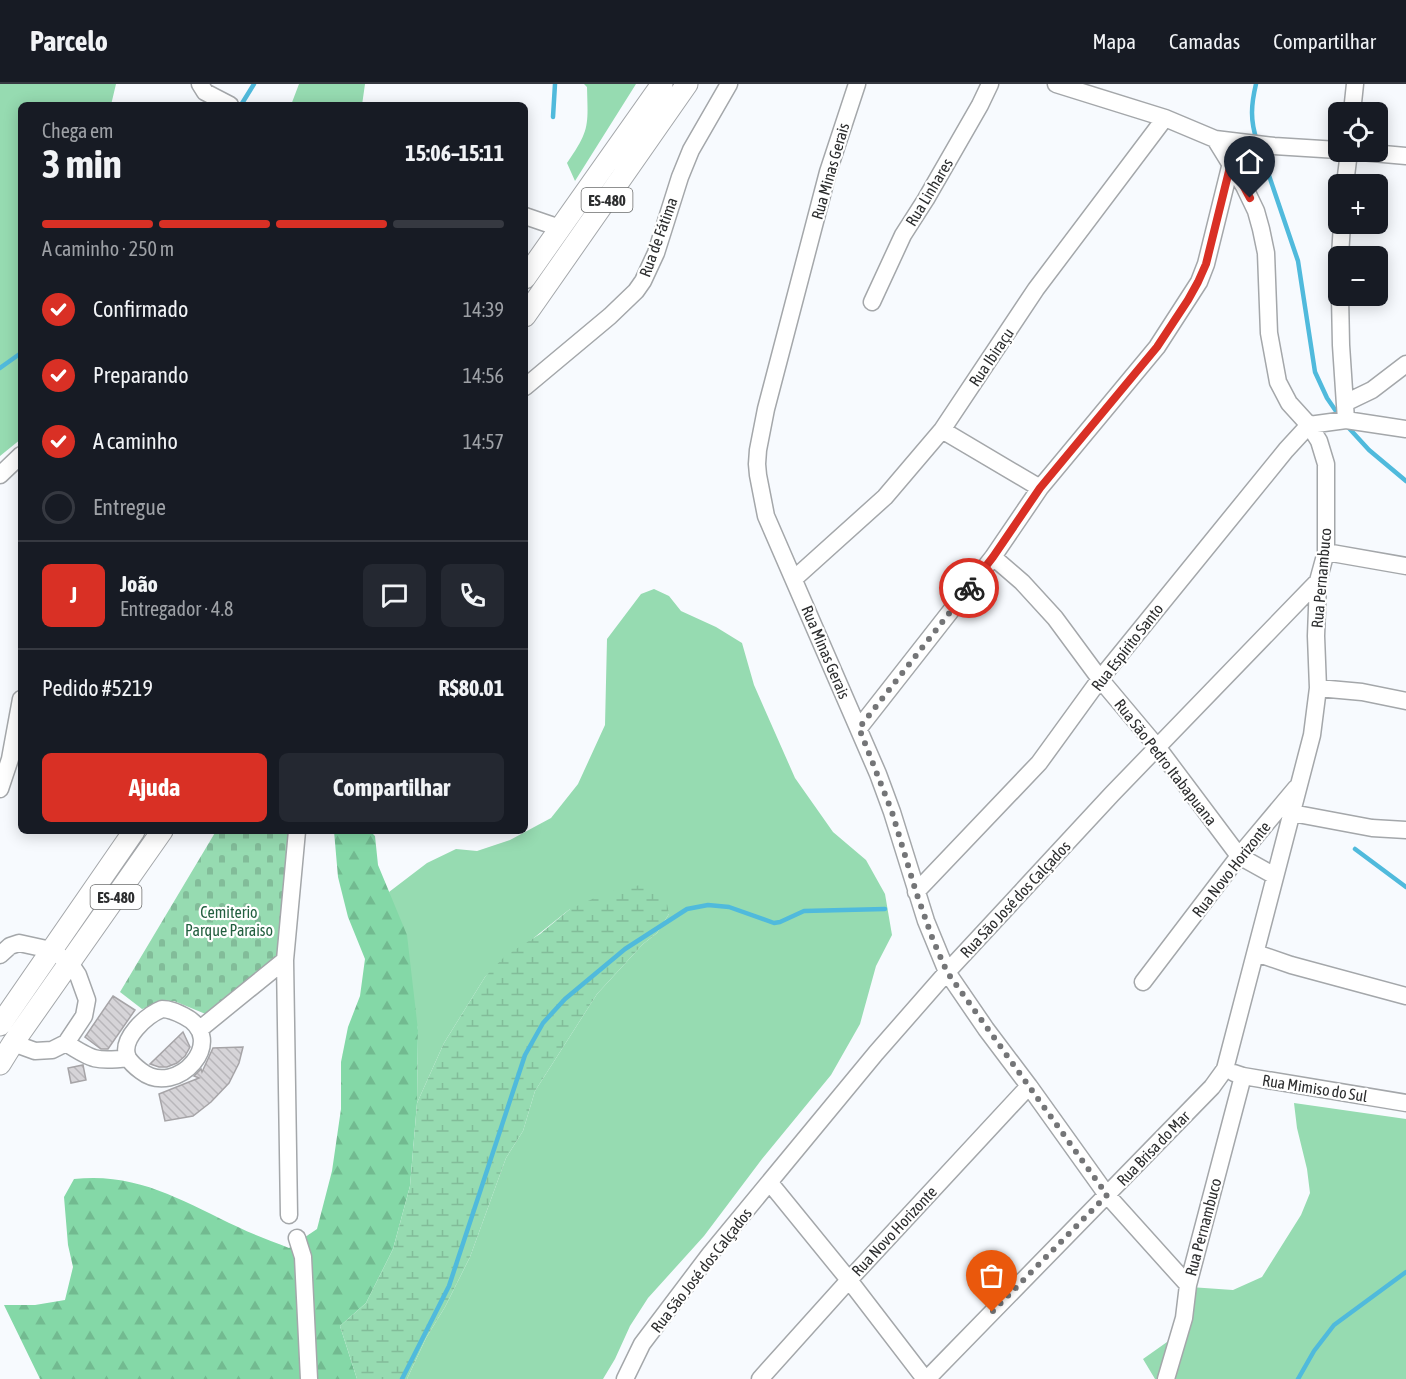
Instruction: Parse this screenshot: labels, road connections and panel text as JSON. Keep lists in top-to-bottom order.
{
  "streets": {
    "main road": ["ES-480"],
    "street": [
      "Rua Minas Gerais",
      "Rua Linhares",
      "Rua de Fátima",
      "Rua Ibiraçu",
      "Rua Pernambuco",
      "Rua Espírito Santo",
      "Rua São Pedro Itabapuana",
      "Rua Novo Horizonte",
      "Rua São José dos Calçados",
      "Rua Mimiso do Sul",
      "Rua Brisa do Mar"
    ]
  },
  "crossings": [
    ["Rua Minas Gerais", "Rua Ibiraçu"],
    ["Rua Minas Gerais", "Rua Pernambuco"],
    ["Rua Minas Gerais", "Rua Espírito Santo"],
    ["Rua Minas Gerais", "Rua Novo Horizonte"],
    ["Rua Minas Gerais", "Rua São José dos Calçados"],
    ["Rua Minas Gerais", "Rua Brisa do Mar"],
    ["Rua Pernambuco", "Rua Espírito Santo"],
    ["Rua Pernambuco", "Rua São Pedro Itabapuana"],
    ["Rua Pernambuco", "Rua Novo Horizonte"],
    ["Rua Pernambuco", "Rua São José dos Calçados"],
    ["Rua Pernambuco", "Rua Mimiso do Sul"],
    ["Rua Pernambuco", "Rua Brisa do Mar"],
    ["Rua Espírito Santo", "Rua São Pedro Itabapuana"],
    ["Rua São Pedro Itabapuana", "Rua Novo Horizonte"],
    ["Rua São Pedro Itabapuana", "Rua São José dos Calçados"],
    ["Rua Mimiso do Sul", "Rua Brisa do Mar"]
  ],
  "parks": ["Cemiterio Parque Paraiso"],
  "page": {
    "header": "Parcelo",
    "nav": ["Mapa", "Camadas", "Compartilhar"],
    "map_buttons": ["+", "−"],
    "heading": ["3 min", "Chega em", "15:06–15:11"],
    "panel": [
      "João",
      "Entregador · 4.8",
      "Pedido #5219",
      "R$80.01"
    ],
    "bar": "A caminho · 250 m",
    "list": [
      ["Confirmado", "14:39"],
      ["Preparando", "14:56"],
      ["A caminho", "14:57"],
      "Entregue"
    ],
    "round": "J",
    "buttons": ["Ajuda", "Compartilhar"]
  }
}
